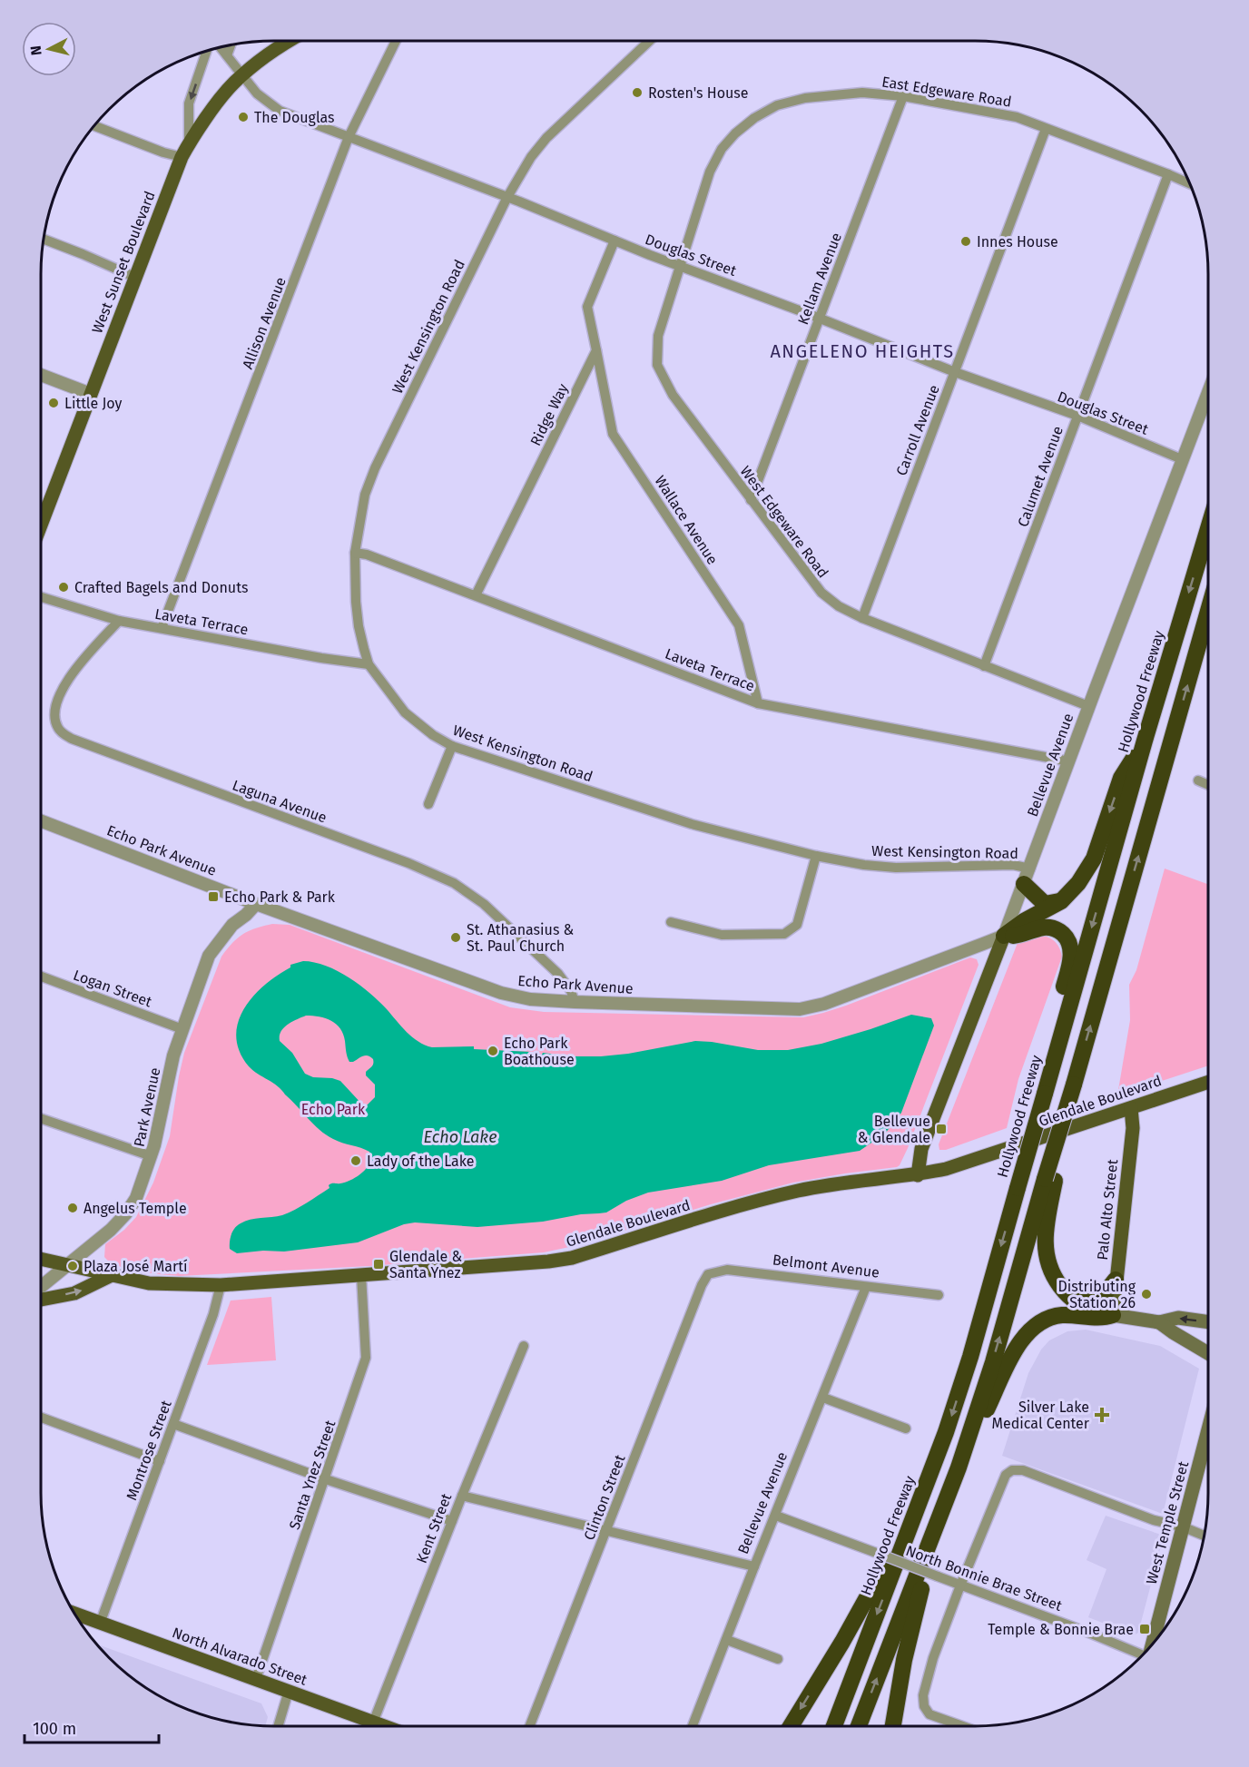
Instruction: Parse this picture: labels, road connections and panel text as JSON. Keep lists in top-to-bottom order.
{
  "streets": {
    "highway": ["Hollywood Freeway"],
    "main road": [
      "West Sunset Boulevard",
      "Bellevue Avenue",
      "Glendale Boulevard",
      "Palo Alto Street",
      "West Temple Street",
      "North Alvarado Street"
    ],
    "street": [
      "East Edgeware Road",
      "Douglas Street",
      "Kellam Avenue",
      "Allison Avenue",
      "West Kensington Road",
      "Ridge Way",
      "Carroll Avenue",
      "Calumet Avenue",
      "Wallace Avenue",
      "West Edgeware Road",
      "Laveta Terrace",
      "Laguna Avenue",
      "Echo Park Avenue",
      "Logan Street",
      "Park Avenue",
      "Belmont Avenue",
      "Montrose Street",
      "Santa Ynez Street",
      "Clinton Street",
      "Kent Street",
      "North Bonnie Brae Street"
    ]
  },
  "crossings": [
    ["East Edgeware Road", "Douglas Street"],
    ["East Edgeware Road", "Kellam Avenue"],
    ["East Edgeware Road", "Carroll Avenue"],
    ["East Edgeware Road", "Calumet Avenue"],
    ["East Edgeware Road", "West Edgeware Road"],
    ["Douglas Street", "West Sunset Boulevard"],
    ["Douglas Street", "Kellam Avenue"],
    ["Douglas Street", "Allison Avenue"],
    ["Douglas Street", "West Kensington Road"],
    ["Douglas Street", "Carroll Avenue"],
    ["Douglas Street", "Calumet Avenue"],
    ["Douglas Street", "West Edgeware Road"],
    ["Douglas Street", "Bellevue Avenue"],
    ["Kellam Avenue", "West Edgeware Road"],
    ["Allison Avenue", "Laveta Terrace"],
    ["West Kensington Road", "Laveta Terrace"],
    ["West Kensington Road", "Bellevue Avenue"],
    ["Ridge Way", "Wallace Avenue"],
    ["Ridge Way", "Laveta Terrace"],
    ["Carroll Avenue", "West Edgeware Road"],
    ["Calumet Avenue", "West Edgeware Road"],
    ["Wallace Avenue", "Laveta Terrace"],
    ["West Edgeware Road", "Bellevue Avenue"],
    ["Laveta Terrace", "Bellevue Avenue"],
    ["Laveta Terrace", "Laguna Avenue"],
    ["Bellevue Avenue", "Echo Park Avenue"],
    ["Bellevue Avenue", "Glendale Boulevard"],
    ["Bellevue Avenue", "Belmont Avenue"],
    ["Bellevue Avenue", "North Bonnie Brae Street"],
    ["Laguna Avenue", "Echo Park Avenue"],
    ["Echo Park Avenue", "Park Avenue"],
    ["Logan Street", "Park Avenue"],
    ["Glendale Boulevard", "Park Avenue"],
    ["Glendale Boulevard", "Palo Alto Street"],
    ["Glendale Boulevard", "Montrose Street"],
    ["Glendale Boulevard", "Santa Ynez Street"],
    ["Belmont Avenue", "Clinton Street"],
    ["Montrose Street", "North Alvarado Street"],
    ["Santa Ynez Street", "North Alvarado Street"],
    ["Kent Street", "North Alvarado Street"]
  ],
  "districts": ["ANGELENO HEIGHTS"],
  "water": ["Echo Lake"],
  "parks": ["Echo Park"],
  "places": {
    "other": [
      "Rosten's House",
      "The Douglas",
      "Innes House",
      "Little Joy",
      "Crafted Bagels and Donuts",
      "St. Athanasius & St. Paul Church",
      "Echo Park Boathouse",
      "Lady of the Lake",
      "Angelus Temple",
      "Plaza José Martí",
      "Distributing Station 26"
    ],
    "transit": [
      "Echo Park & Park",
      "Bellevue & Glendale",
      "Glendale & Santa Ynez",
      "Temple & Bonnie Brae"
    ],
    "health": ["Silver Lake Medical Center"]
  },
  "scale_bar": "100 m",
  "north": "left"
}
